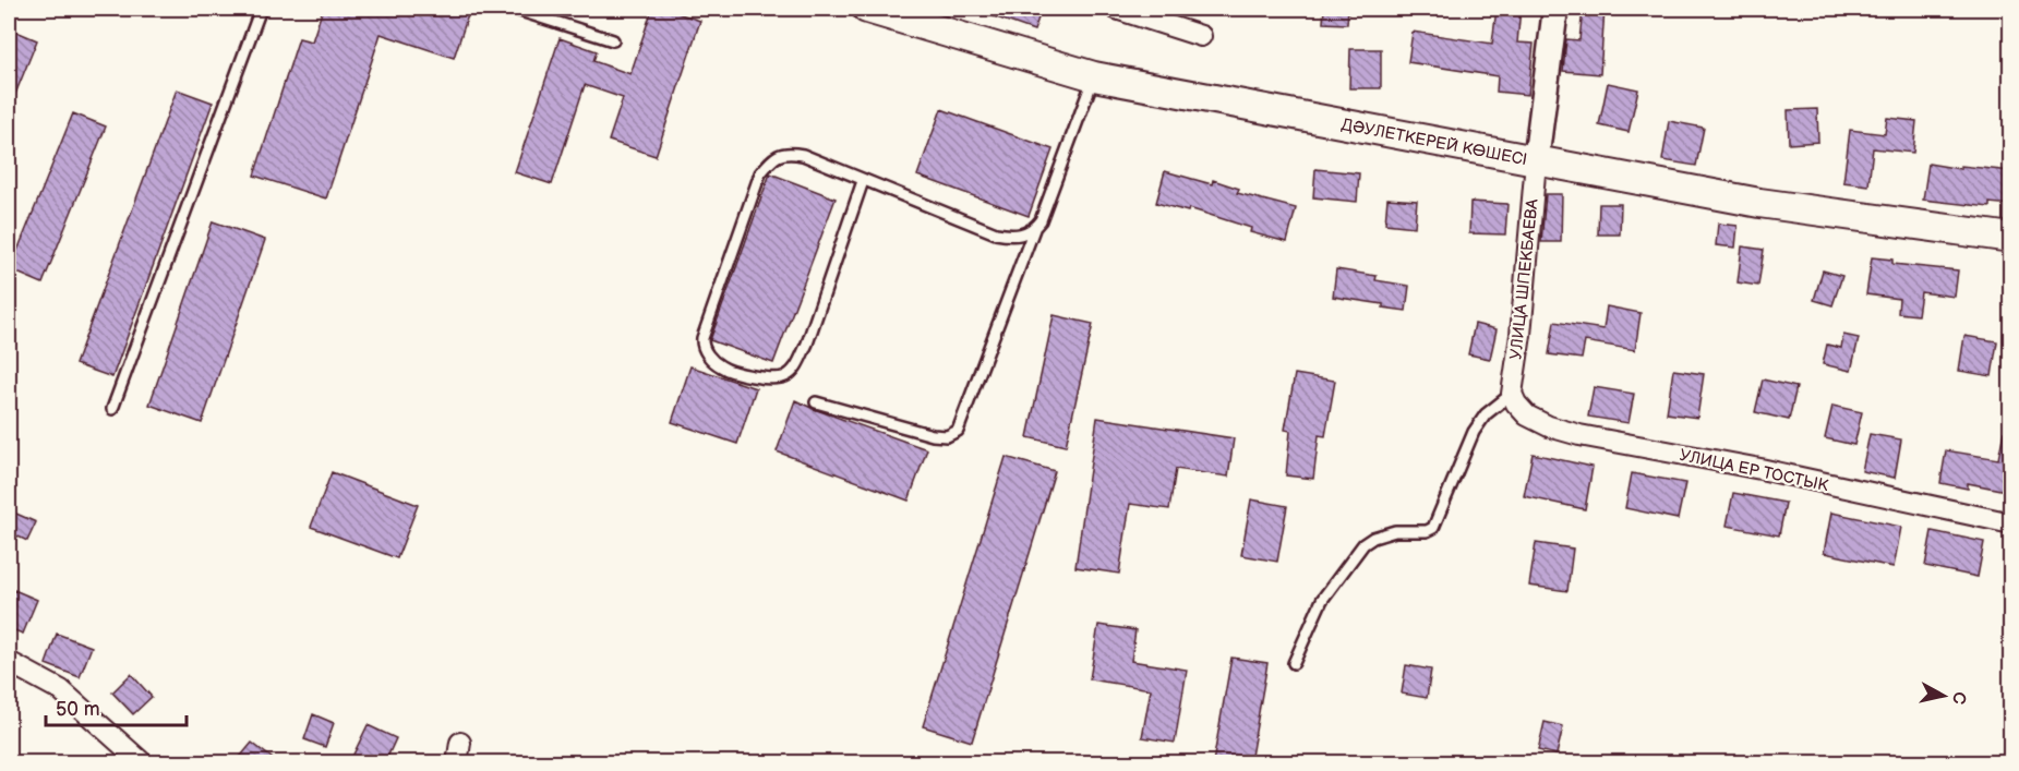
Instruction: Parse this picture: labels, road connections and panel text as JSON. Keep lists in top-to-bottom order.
{
  "streets": {
    "main road": ["ДӘУЛЕТКЕРЕЙ КӨШЕСІ"],
    "street": ["УЛИЦА ШПЕКБАЕВА", "УЛИЦА ЕР ТОСТЫК"]
  },
  "crossings": [
    ["ДӘУЛЕТКЕРЕЙ КӨШЕСІ", "УЛИЦА ШПЕКБАЕВА"],
    ["УЛИЦА ШПЕКБАЕВА", "УЛИЦА ЕР ТОСТЫК"]
  ],
  "scale_bar": "50 m",
  "north": "right"
}
